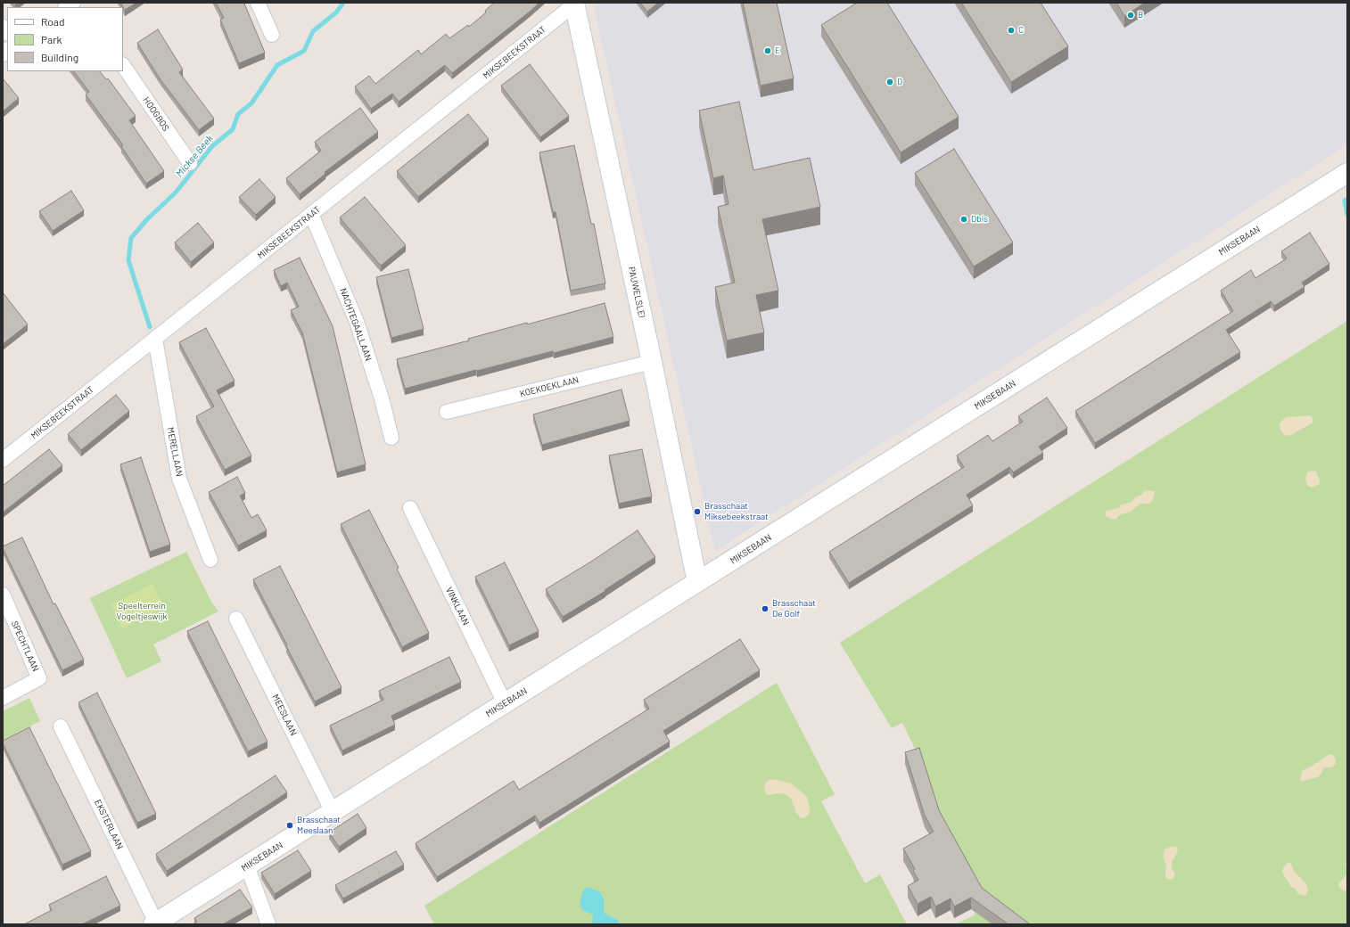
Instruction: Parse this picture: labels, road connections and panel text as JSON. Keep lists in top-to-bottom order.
{
  "streets": {
    "street": [
      "MIKSEBEEKSTRAAT",
      "HOOGBOS",
      "MIKSEBAAN",
      "PAUWELSLEI",
      "NACHTEGAALLAAN",
      "KOEKOEKLAAN",
      "MERELLAAN",
      "VINKLAAN",
      "SPECHTLAAN",
      "MEESLAAN",
      "EKSTERLAAN"
    ]
  },
  "crossings": [
    ["MIKSEBEEKSTRAAT", "PAUWELSLEI"],
    ["MIKSEBEEKSTRAAT", "NACHTEGAALLAAN"],
    ["MIKSEBEEKSTRAAT", "MERELLAAN"],
    ["MIKSEBAAN", "PAUWELSLEI"],
    ["MIKSEBAAN", "VINKLAAN"],
    ["MIKSEBAAN", "MEESLAAN"],
    ["MIKSEBAAN", "EKSTERLAAN"],
    ["PAUWELSLEI", "KOEKOEKLAAN"]
  ],
  "water": ["Mickse Beek"],
  "parks": ["Speelterrein Vogeltjeswijk"],
  "places": [
    "B",
    "C",
    "E",
    "D",
    "Dbis",
    "Brasschaat Miksebeekstraat",
    "Brasschaat De Golf",
    "Brasschaat Meeslaan"
  ],
  "legend": ["Road", "Park", "Building"]
}
